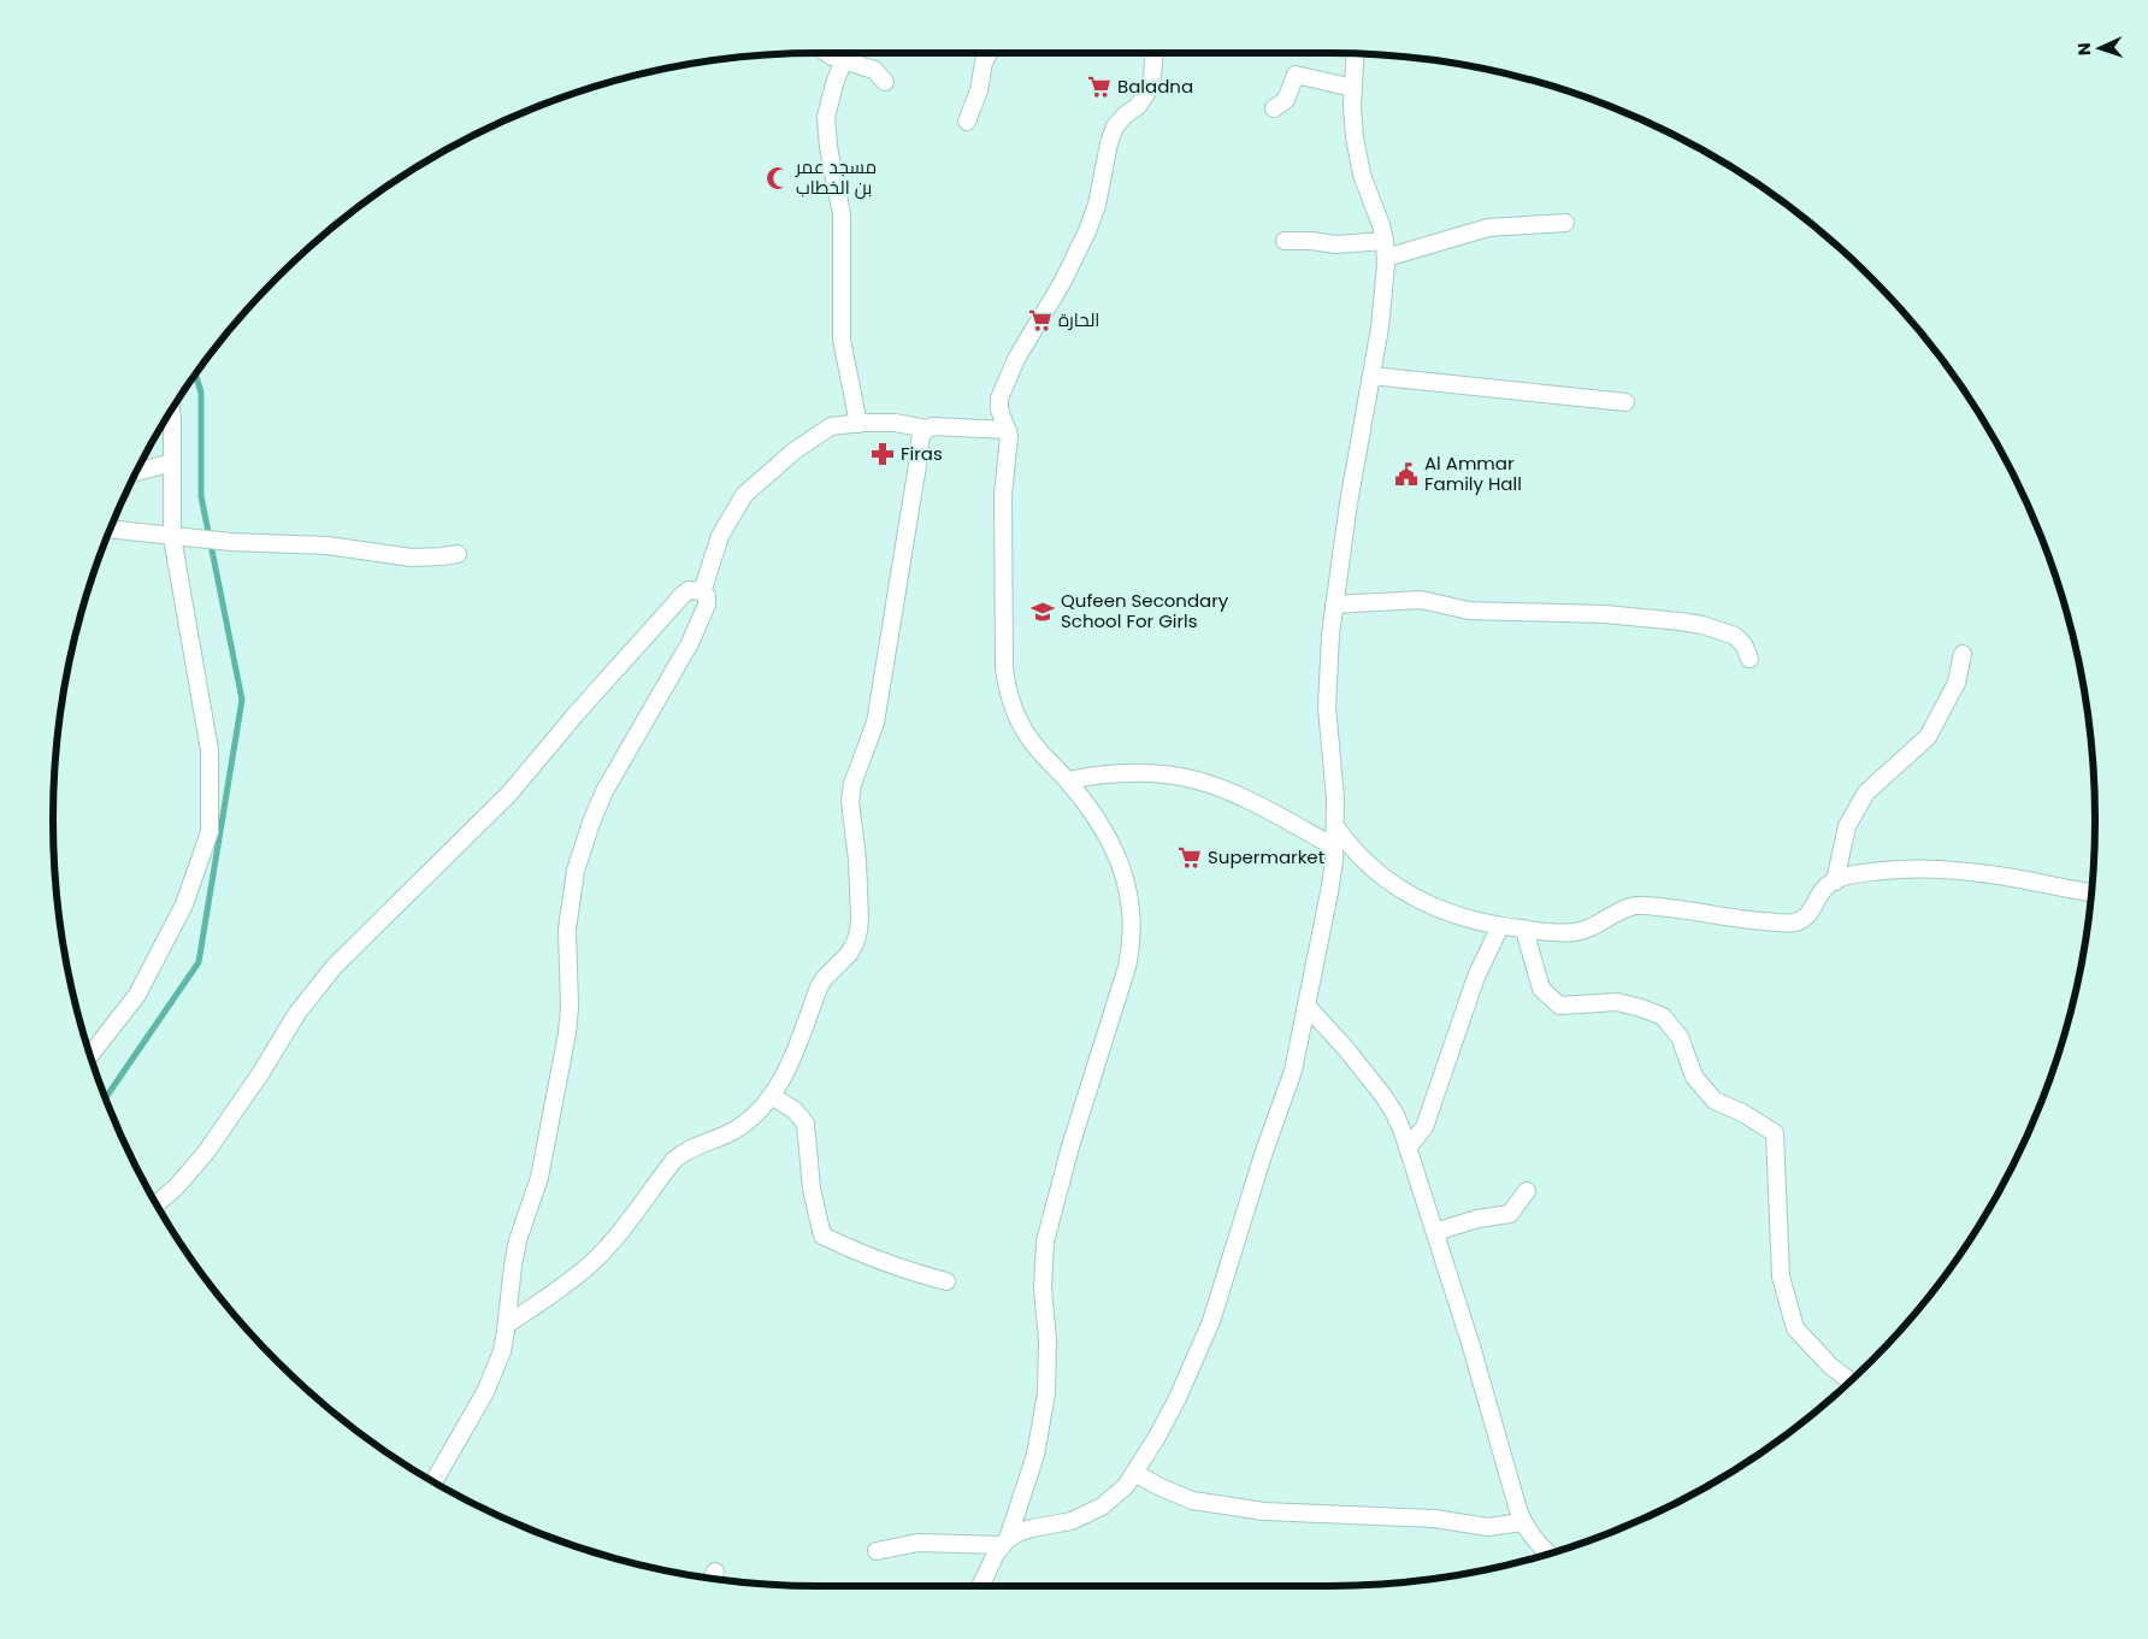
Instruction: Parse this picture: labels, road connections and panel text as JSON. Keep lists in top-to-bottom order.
{
  "places": {
    "supermarket": ["Baladna", "الحارة", "Supermarket"],
    "mosque": ["مسجد عمر بن الخطاب"],
    "pharmacy": ["Firas"],
    "public building": ["Al Ammar Family Hall"],
    "school or university": ["Qufeen Secondary School For Girls"]
  },
  "north": "left"
}
